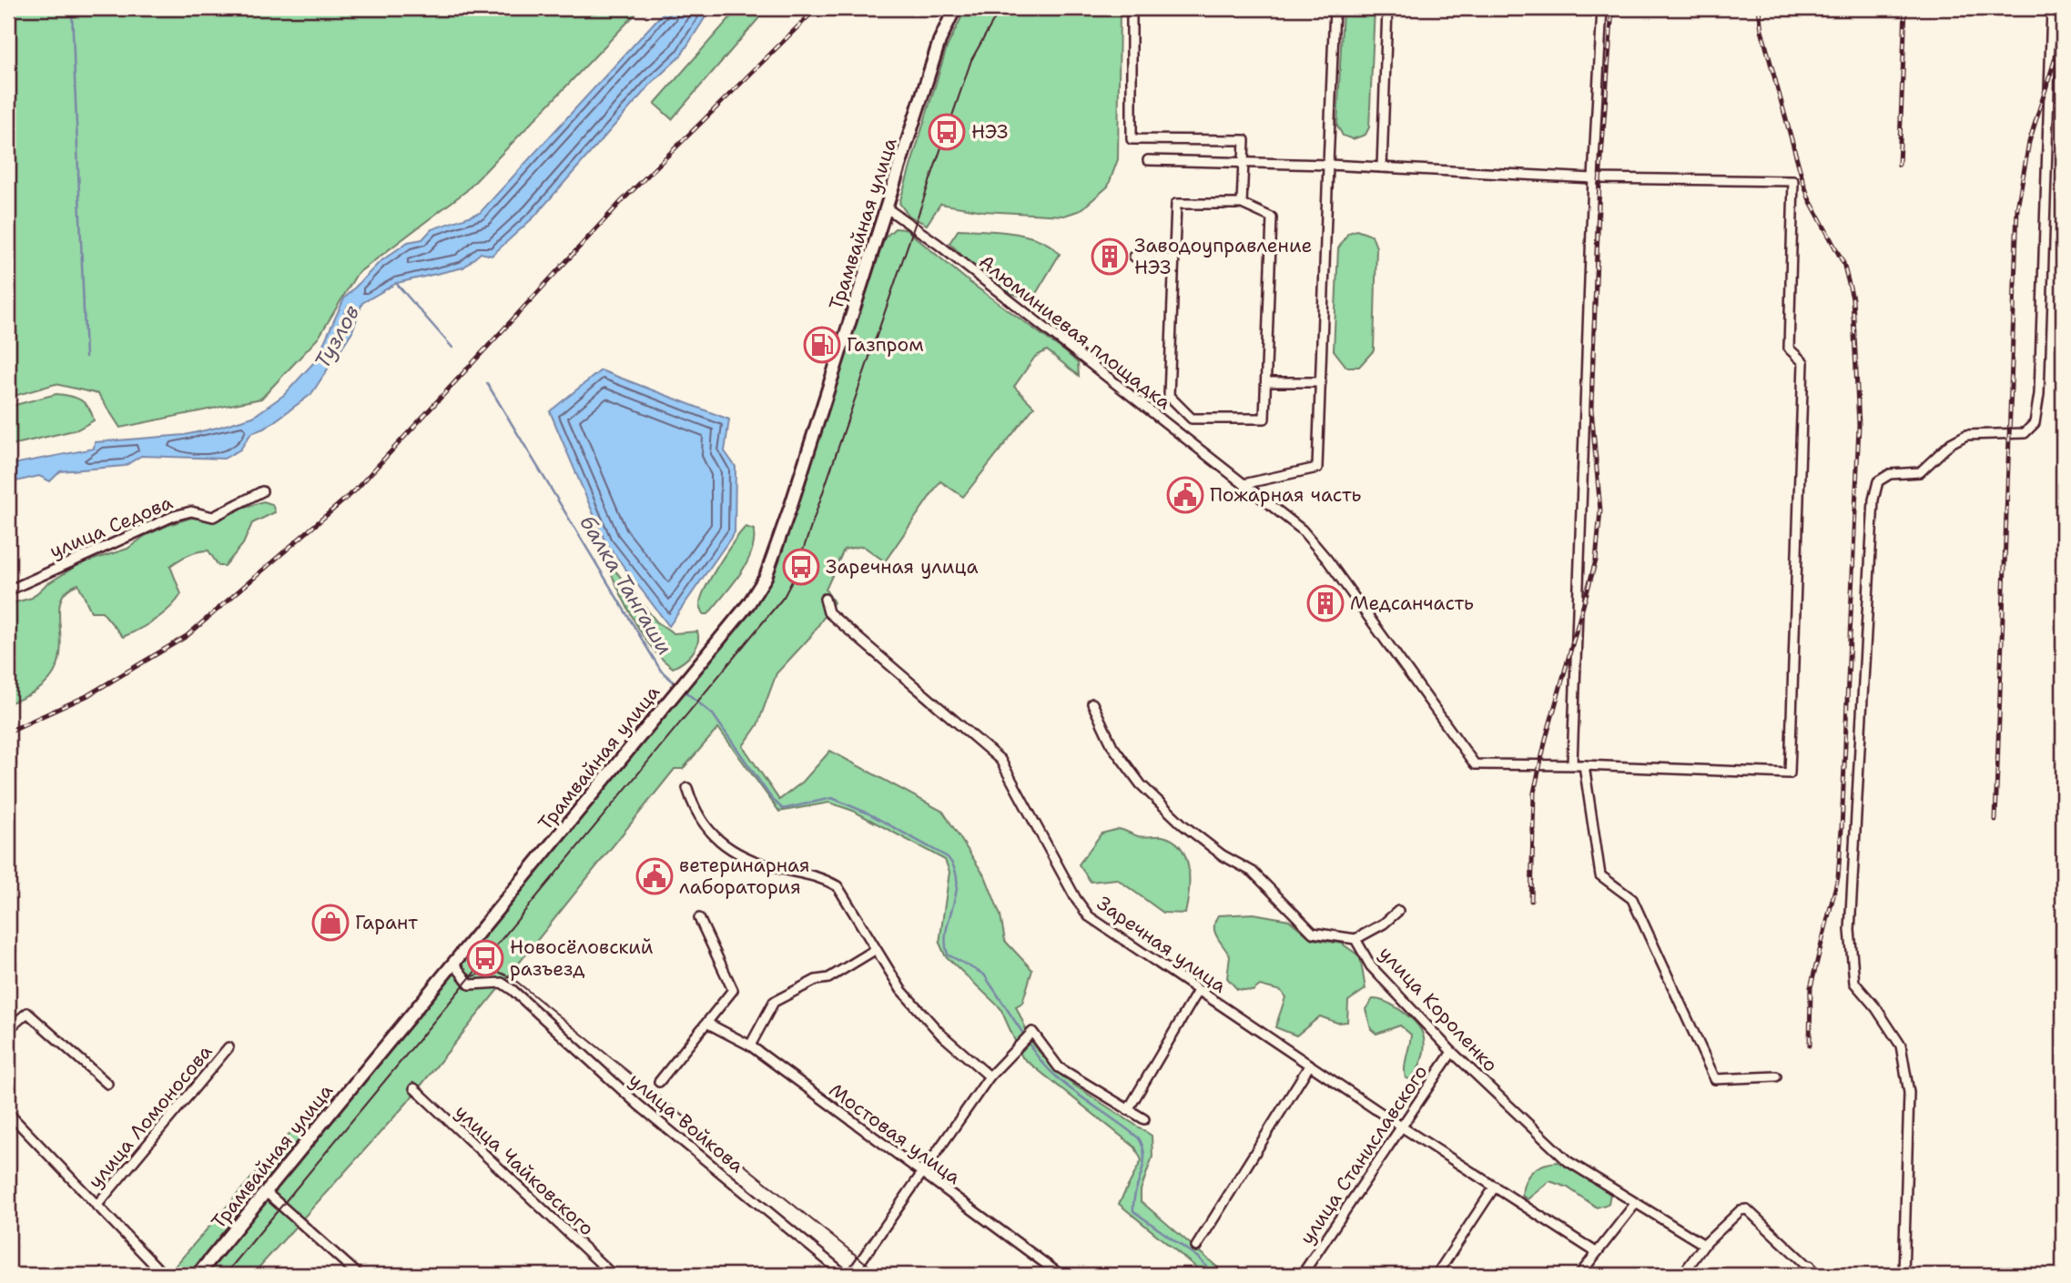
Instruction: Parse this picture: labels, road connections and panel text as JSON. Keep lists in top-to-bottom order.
{
  "streets": {
    "main road": ["Трамвайная улица"],
    "street": [
      "Алюминиевая площадка",
      "улица Седова",
      "Заречная улица",
      "улица Короленко",
      "улица Ломоносова",
      "улица Войкова",
      "Мостовая улица",
      "улица Станиславского",
      "улица Чайковского"
    ]
  },
  "crossings": [
    ["Трамвайная улица", "Алюминиевая площадка"],
    ["Трамвайная улица", "улица Войкова"],
    ["Заречная улица", "улица Станиславского"],
    ["улица Короленко", "улица Станиславского"]
  ],
  "water": ["Тузлов", "балка Тангаши"],
  "places": {
    "bus stop": ["НЭЗ", "Заречная улица", "Новосёловский разъезд"],
    "building": ["Заводоуправление НЭЗ", "Медсанчасть"],
    "fuel station": ["Газпром"],
    "public building": ["Пожарная часть", "ветеринарная лаборатория"],
    "shop": ["Гарант"]
  }
}
